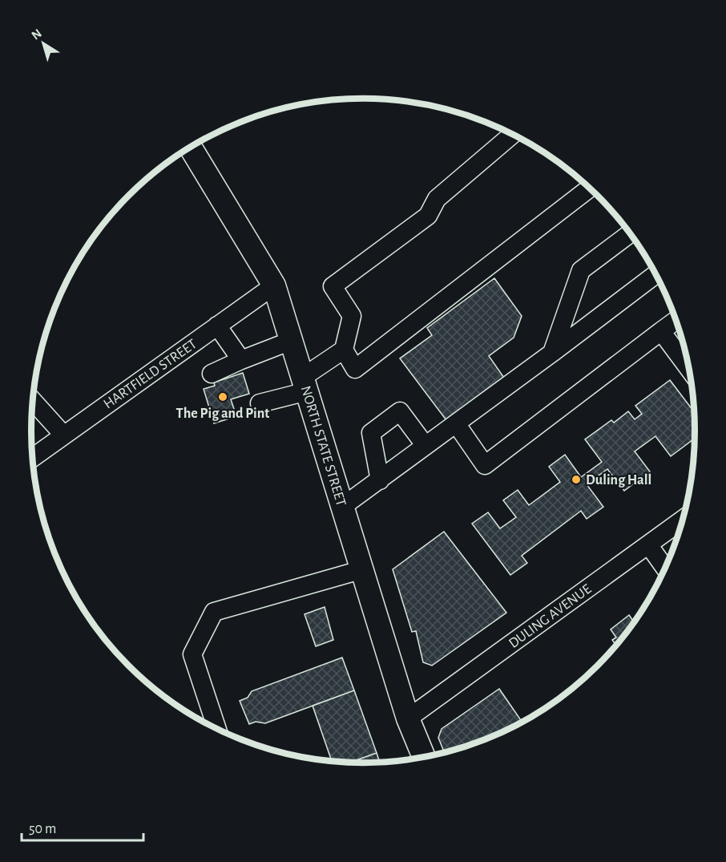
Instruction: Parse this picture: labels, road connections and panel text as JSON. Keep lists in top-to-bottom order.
{
  "streets": {
    "main road": ["NORTH STATE STREET"],
    "street": ["HARTFIELD STREET", "DULING AVENUE"]
  },
  "crossings": [
    ["HARTFIELD STREET", "NORTH STATE STREET"],
    ["NORTH STATE STREET", "DULING AVENUE"]
  ],
  "places": ["The Pig and Pint", "Duling Hall"],
  "scale_bar": "50 m",
  "north": "top left"
}
